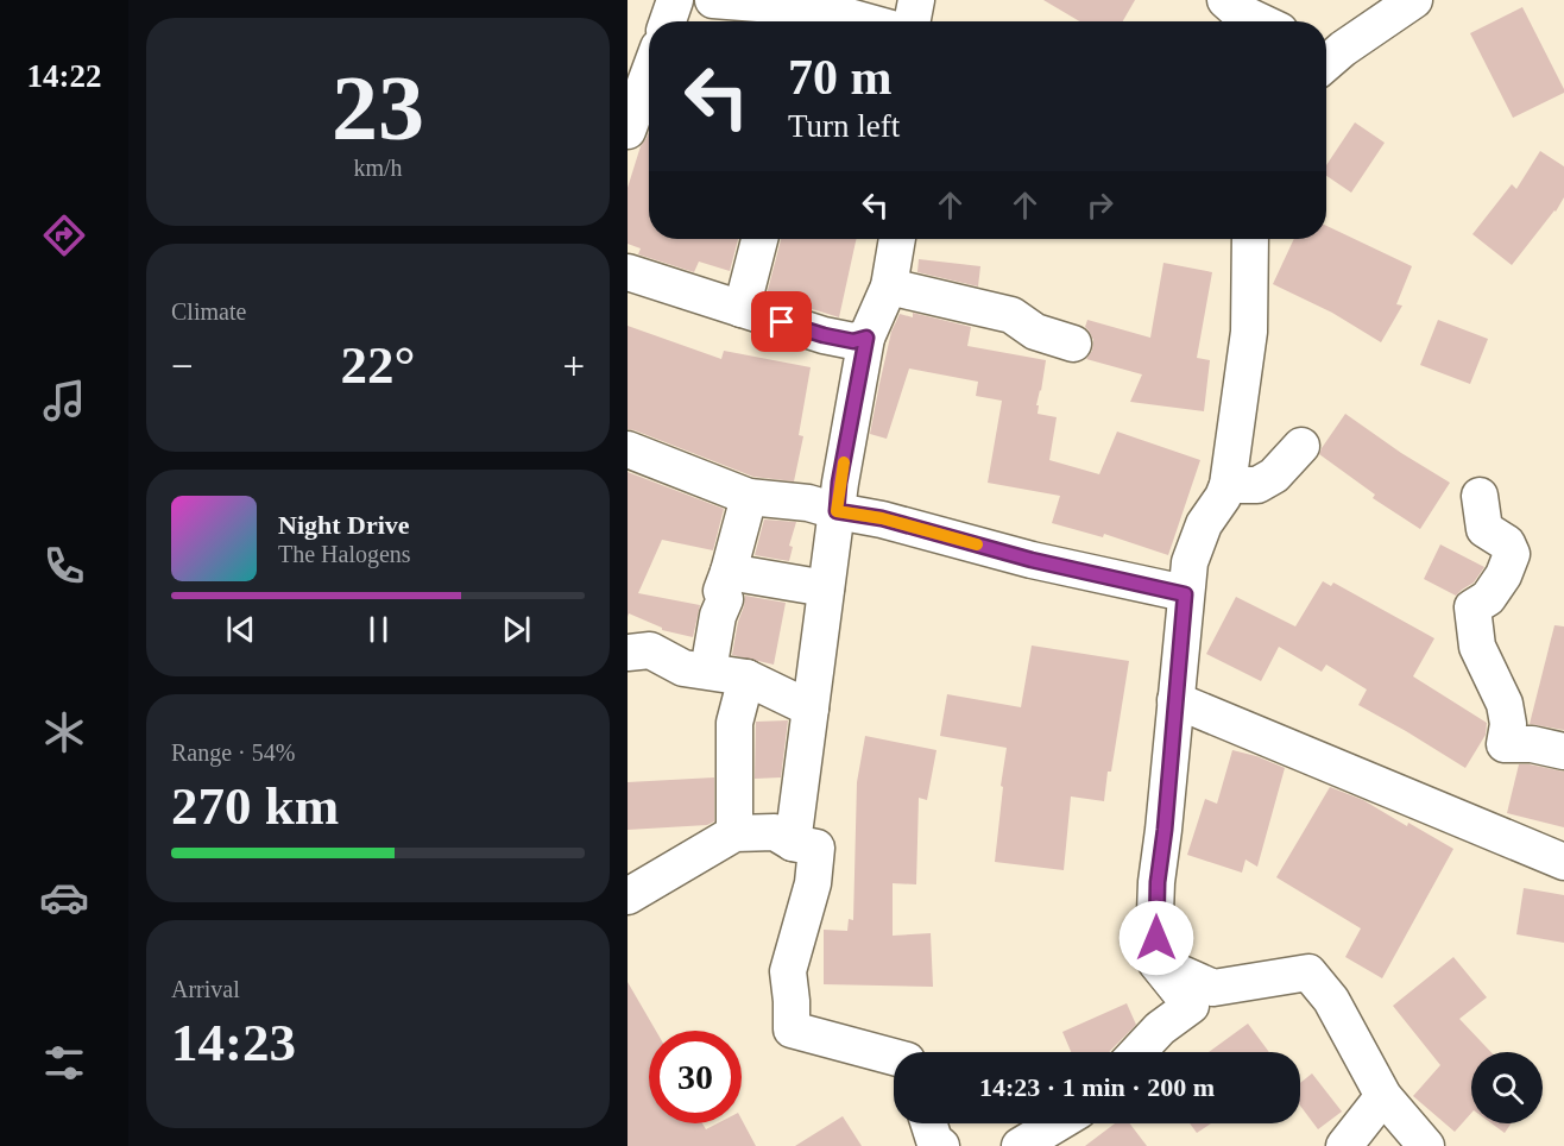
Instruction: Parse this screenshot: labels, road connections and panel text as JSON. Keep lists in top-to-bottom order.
{
  "page": {
    "tabs": "14:22",
    "tile": [
      ["23", "km/h"],
      "Climate",
      ["Range · 54%", "270 km"],
      ["Arrival", "14:23"]
    ],
    "turn": ["70 m", "Turn left"],
    "heat": ["−", "22°", "+"],
    "song": ["Night Drive", "The Halogens"],
    "limit": "30",
    "trip": "14:23 · 1 min · 200 m"
  }
}
